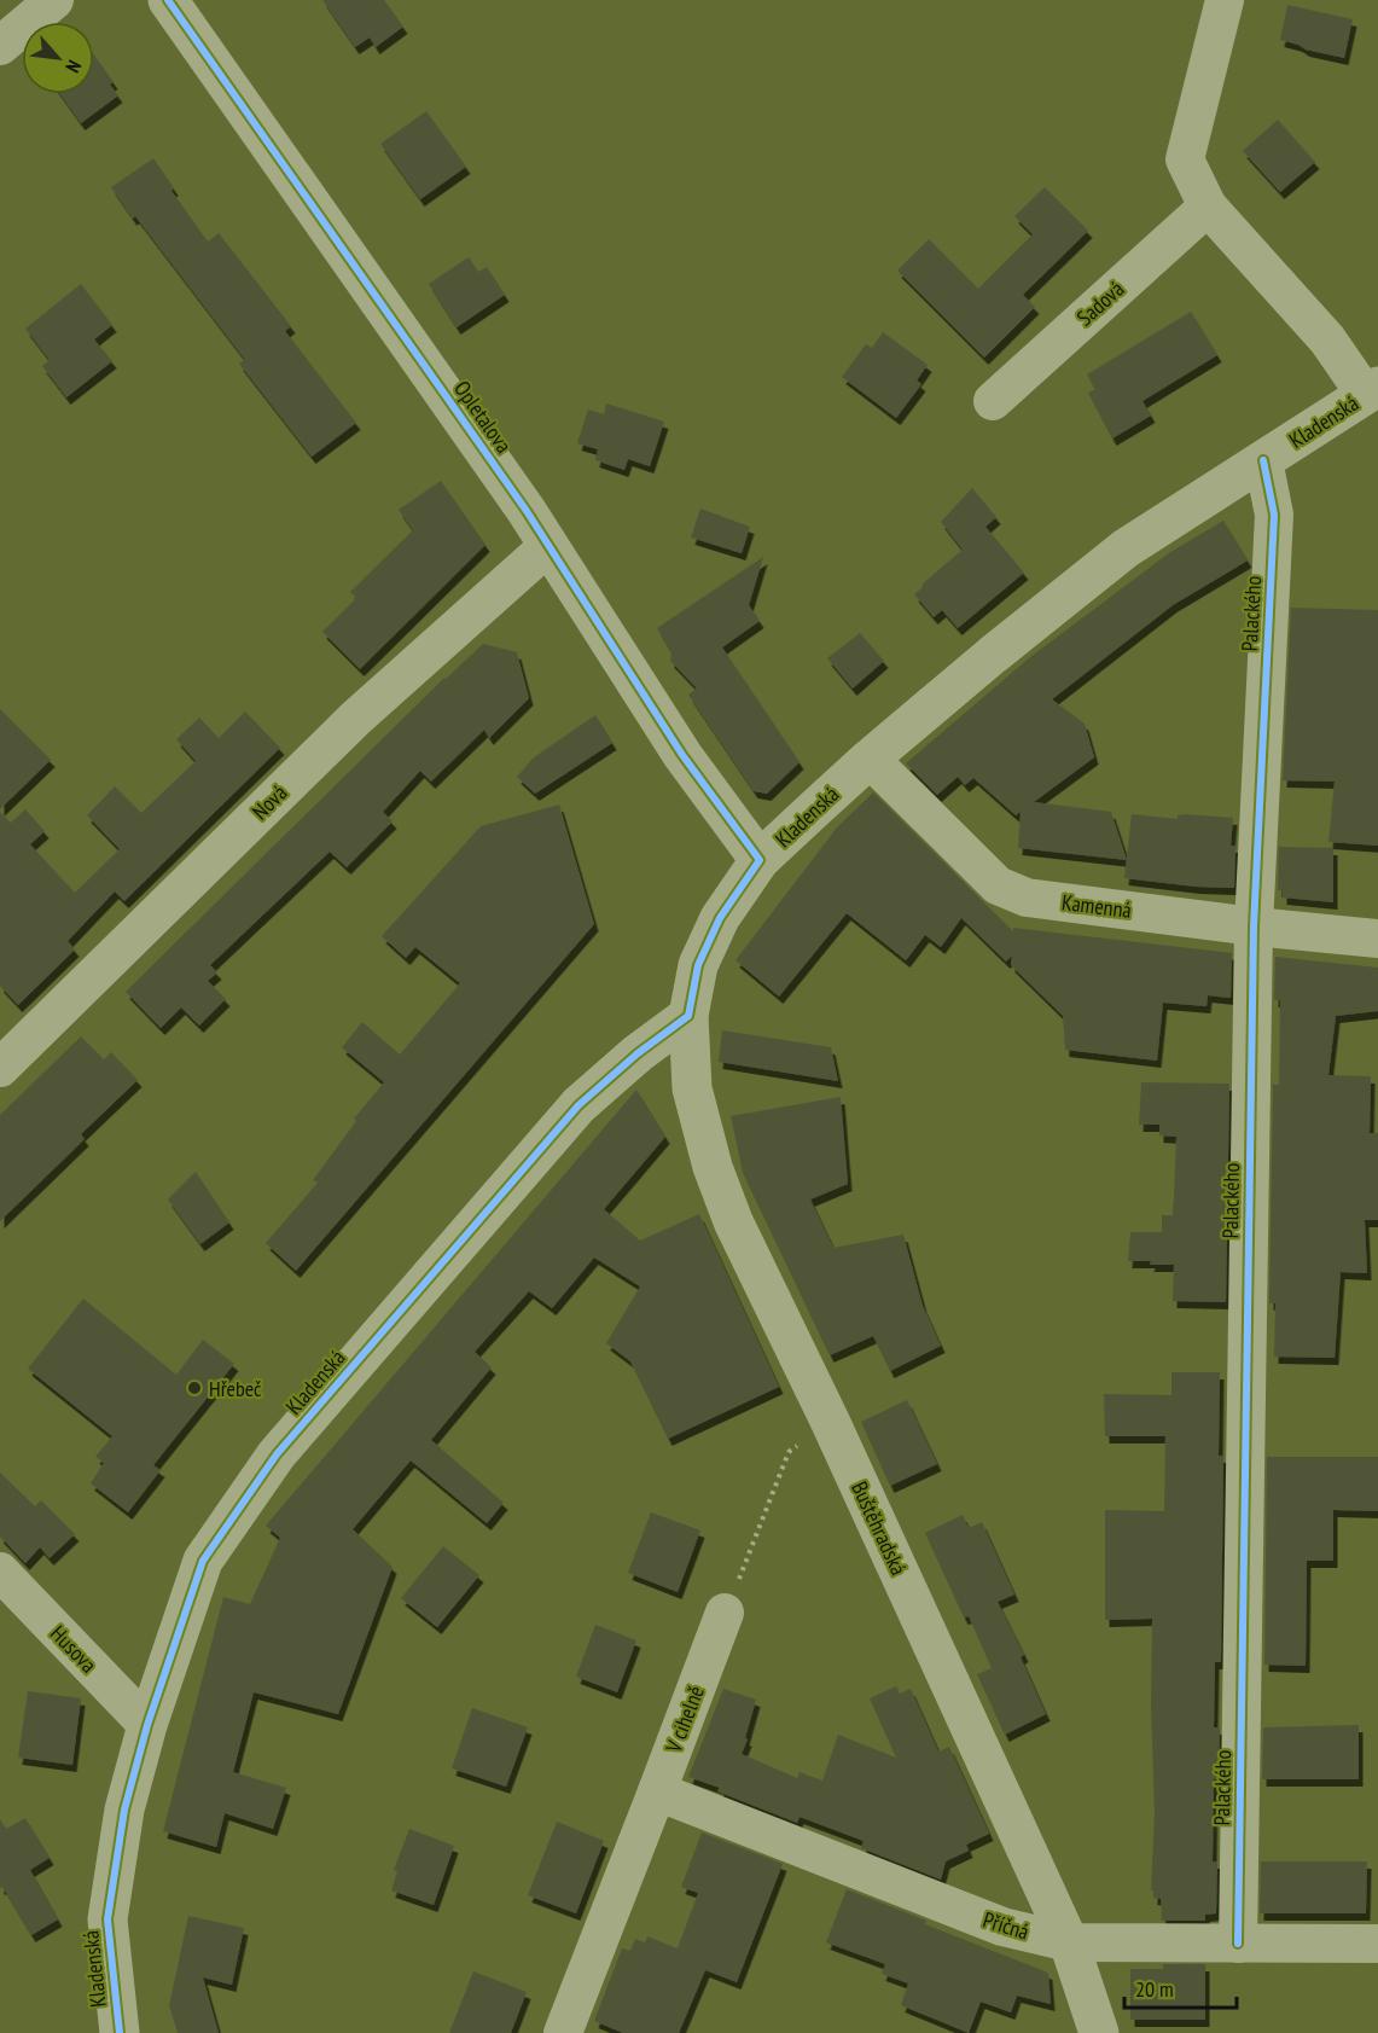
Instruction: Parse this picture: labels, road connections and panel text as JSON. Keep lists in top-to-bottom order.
{
  "streets": {
    "street": [
      "Sadová",
      "Opletalova",
      "Kladenská",
      "Palackého",
      "Nová",
      "Kamenná",
      "Buštěhradská",
      "Husova",
      "V cihelně",
      "Příčná"
    ]
  },
  "crossings": [
    ["Opletalova", "Kladenská"],
    ["Opletalova", "Nová"],
    ["Kladenská", "Palackého"],
    ["Kladenská", "Kamenná"],
    ["Kladenská", "Buštěhradská"],
    ["Kladenská", "Husova"],
    ["Palackého", "Kamenná"],
    ["Palackého", "Příčná"],
    ["Buštěhradská", "Příčná"],
    ["V cihelně", "Příčná"]
  ],
  "places": ["Hřebeč"],
  "scale_bar": "20 m",
  "north": "bottom right"
}
